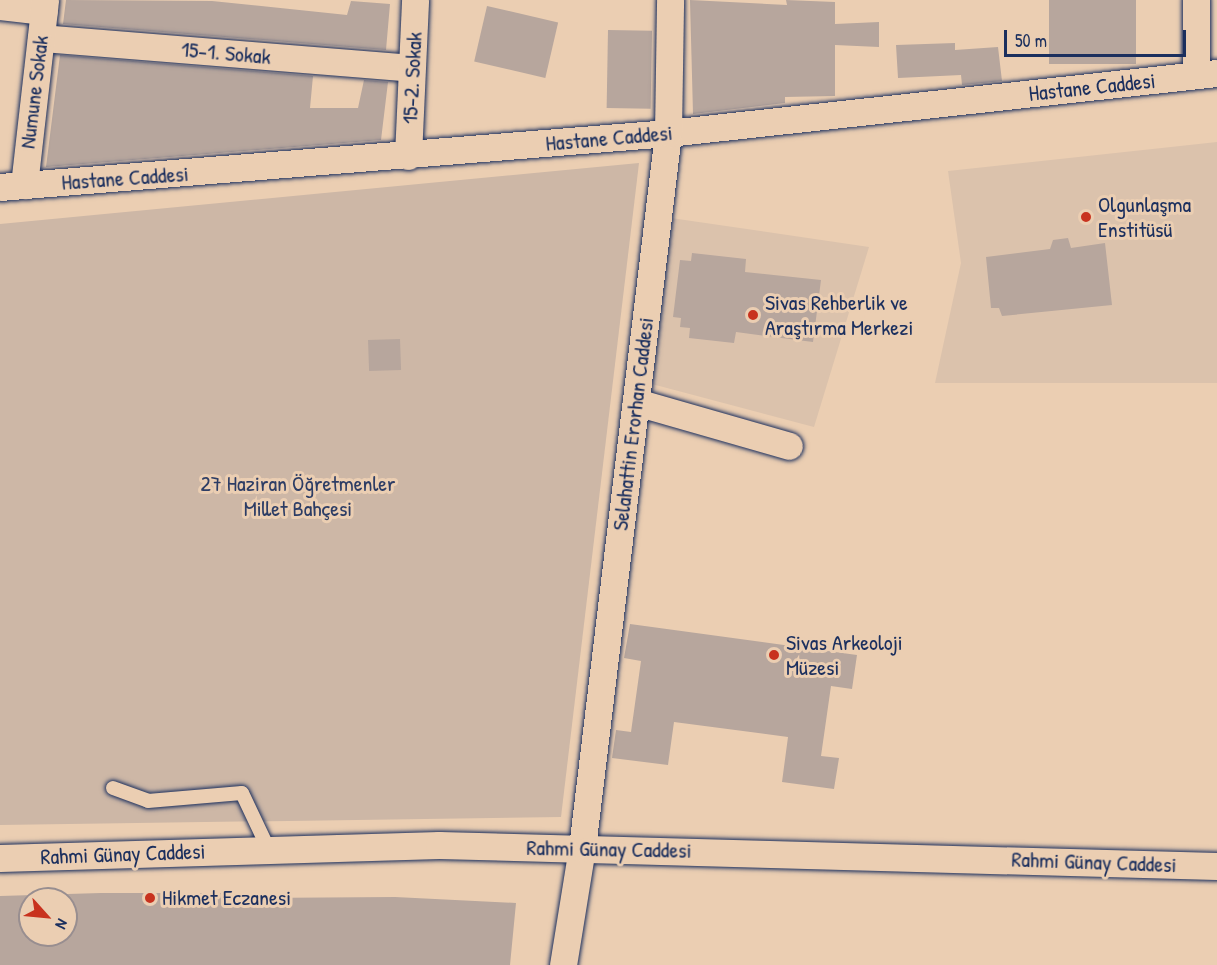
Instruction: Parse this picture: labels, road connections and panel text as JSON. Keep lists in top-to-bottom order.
{
  "streets": {
    "street": [
      "15-1. Sokak",
      "15-2. Sokak",
      "Hastane Caddesi",
      "Numune Sokak",
      "Selahattin Erorhan Caddesi",
      "Rahmi Günay Caddesi"
    ]
  },
  "crossings": [
    ["15-1. Sokak", "15-2. Sokak"],
    ["15-1. Sokak", "Numune Sokak"],
    ["15-2. Sokak", "Hastane Caddesi"],
    ["Hastane Caddesi", "Numune Sokak"],
    ["Hastane Caddesi", "Selahattin Erorhan Caddesi"],
    ["Selahattin Erorhan Caddesi", "Rahmi Günay Caddesi"]
  ],
  "parks": ["27 Haziran Öğretmenler Millet Bahçesi"],
  "places": [
    "Olgunlaşma Enstitüsü",
    "Sivas Rehberlik ve Araştırma Merkezi",
    "Sivas Arkeoloji Müzesi",
    "Hikmet Eczanesi"
  ],
  "scale_bar": "50 m",
  "north": "bottom right"
}
